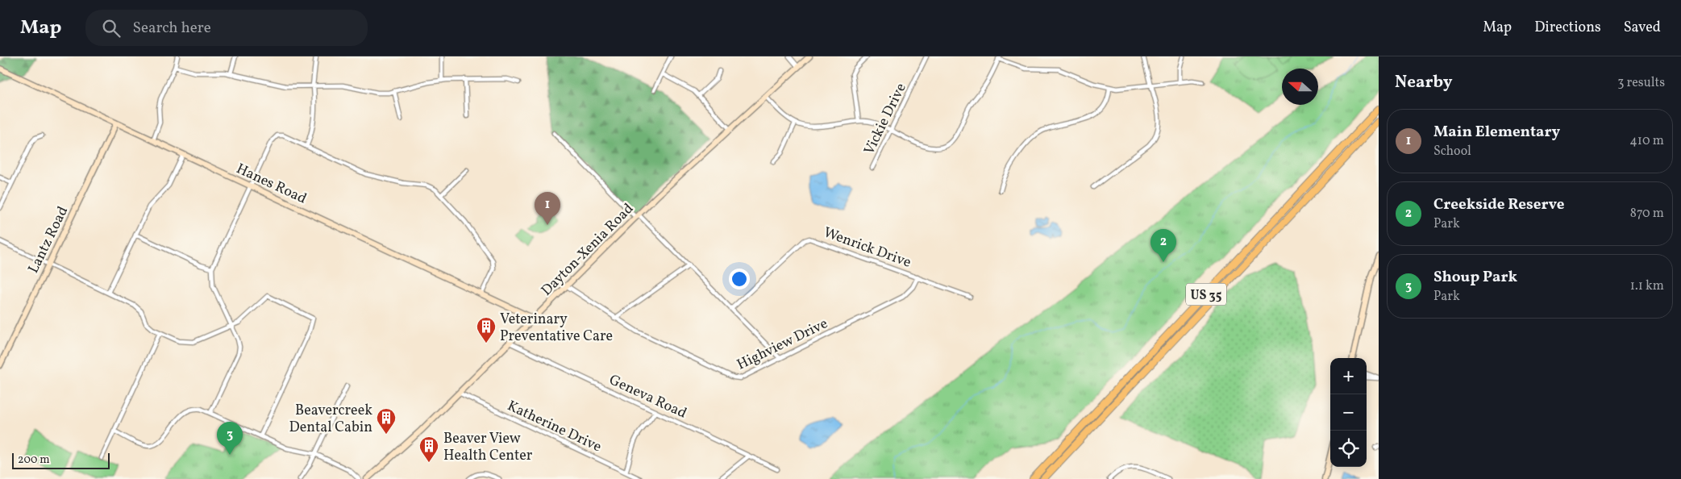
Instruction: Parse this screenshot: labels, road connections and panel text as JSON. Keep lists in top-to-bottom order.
{
  "streets": {
    "highway": ["US 35"],
    "street": [
      "Vickie Drive",
      "Hanes Road",
      "Lantz Road",
      "Wenrick Drive",
      "Dayton-Xenia Road",
      "Highview Drive",
      "Geneva Road",
      "Katherine Drive"
    ]
  },
  "crossings": [
    ["Hanes Road", "Lantz Road"],
    ["Hanes Road", "Dayton-Xenia Road"],
    ["Wenrick Drive", "Highview Drive"],
    ["Dayton-Xenia Road", "Highview Drive"],
    ["Dayton-Xenia Road", "Geneva Road"],
    ["Dayton-Xenia Road", "Katherine Drive"]
  ],
  "places": {
    "building": ["Veterinary Preventative Care", "Beavercreek Dental Cabin", "Beaver View Health Center"]
  },
  "scale_bar": "200 m",
  "north": "left",
  "page": {
    "header": "Map",
    "search": "Search here",
    "nav": ["Map", "Directions", "Saved"],
    "heading": ["Nearby", "3 results"],
    "list": [
      {
        "mark": "1",
        "name": "Main Elementary",
        "note": "School",
        "value": "410 m"
      },
      {
        "mark": "2",
        "name": "Creekside Reserve",
        "note": "Park",
        "value": "870 m"
      },
      {
        "mark": "3",
        "name": "Shoup Park",
        "note": "Park",
        "value": "1.1 km"
      }
    ],
    "pins": ["1", "2", "3"],
    "map_buttons": ["+", "−"],
    "scale": "200 m"
  }
}
